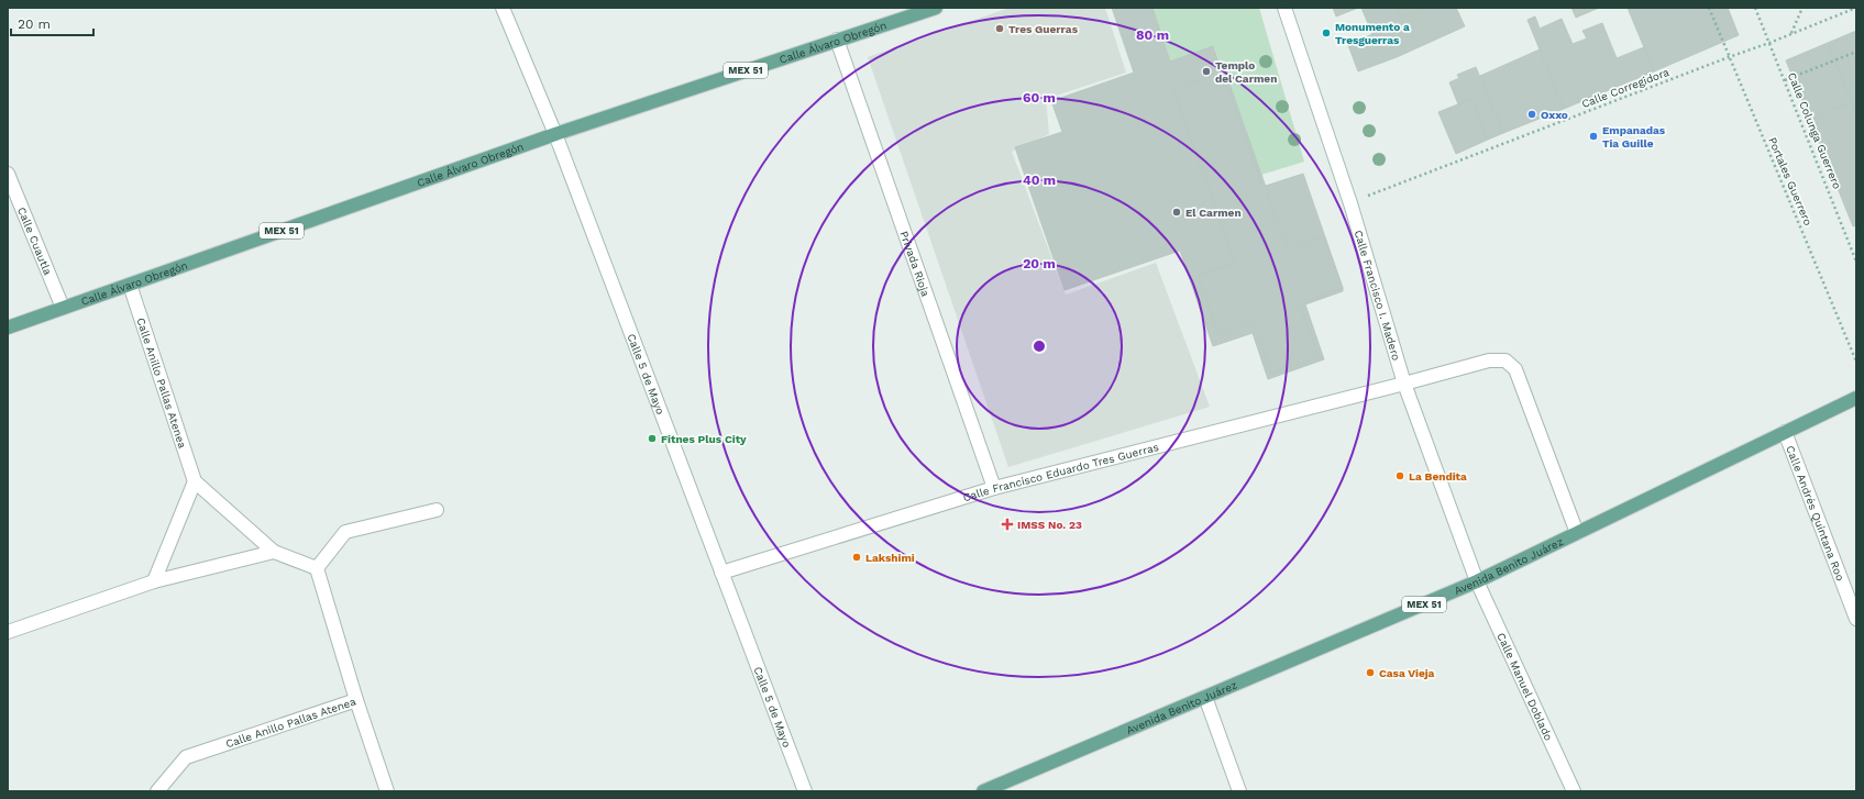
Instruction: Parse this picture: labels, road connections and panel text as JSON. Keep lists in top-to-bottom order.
{
  "streets": {
    "main road": ["Calle Álvaro Obregón", "MEX 51", "Avenida Benito Juárez"],
    "street": [
      "Calle Cuautla",
      "Privada Rioja",
      "Calle Francisco I. Madero",
      "Calle 5 de Mayo",
      "Calle Anillo Pallas Atenea",
      "Calle Francisco Eduardo Tres Guerras",
      "Calle Andrés Quintana Roo",
      "Calle Manuel Doblado"
    ],
    "path": ["Calle Corregidora", "Calle Colunga Guerrero", "Portales Guerrero"]
  },
  "crossings": [
    ["Calle Álvaro Obregón", "Calle Cuautla"],
    ["Calle Álvaro Obregón", "Privada Rioja"],
    ["Calle Álvaro Obregón", "Calle 5 de Mayo"],
    ["Calle Álvaro Obregón", "Calle Anillo Pallas Atenea"],
    ["Calle Corregidora", "Calle Colunga Guerrero"],
    ["Calle Corregidora", "Portales Guerrero"],
    ["Calle Corregidora", "Calle Francisco I. Madero"],
    ["Privada Rioja", "Calle Francisco Eduardo Tres Guerras"],
    ["Calle Francisco I. Madero", "Calle Francisco Eduardo Tres Guerras"],
    ["Calle Francisco I. Madero", "Avenida Benito Juárez"],
    ["Calle Francisco I. Madero", "Calle Manuel Doblado"],
    ["Calle 5 de Mayo", "Calle Francisco Eduardo Tres Guerras"],
    ["Calle Francisco Eduardo Tres Guerras", "Avenida Benito Juárez"],
    ["Calle Andrés Quintana Roo", "Avenida Benito Juárez"],
    ["Avenida Benito Juárez", "Calle Manuel Doblado"]
  ],
  "places": {
    "other": [
      "Tres Guerras",
      "Monumento a Tresguerras",
      "Templo del Carmen",
      "Oxxo",
      "Empanadas Tia Guille",
      "El Carmen",
      "Fitnes Plus City",
      "La Bendita",
      "Lakshimi",
      "Casa Vieja"
    ],
    "health": ["IMSS No. 23"]
  },
  "scale_bar": "20 m",
  "rings": [
    "80 m",
    "60 m",
    "40 m",
    "20 m"
  ]
}
